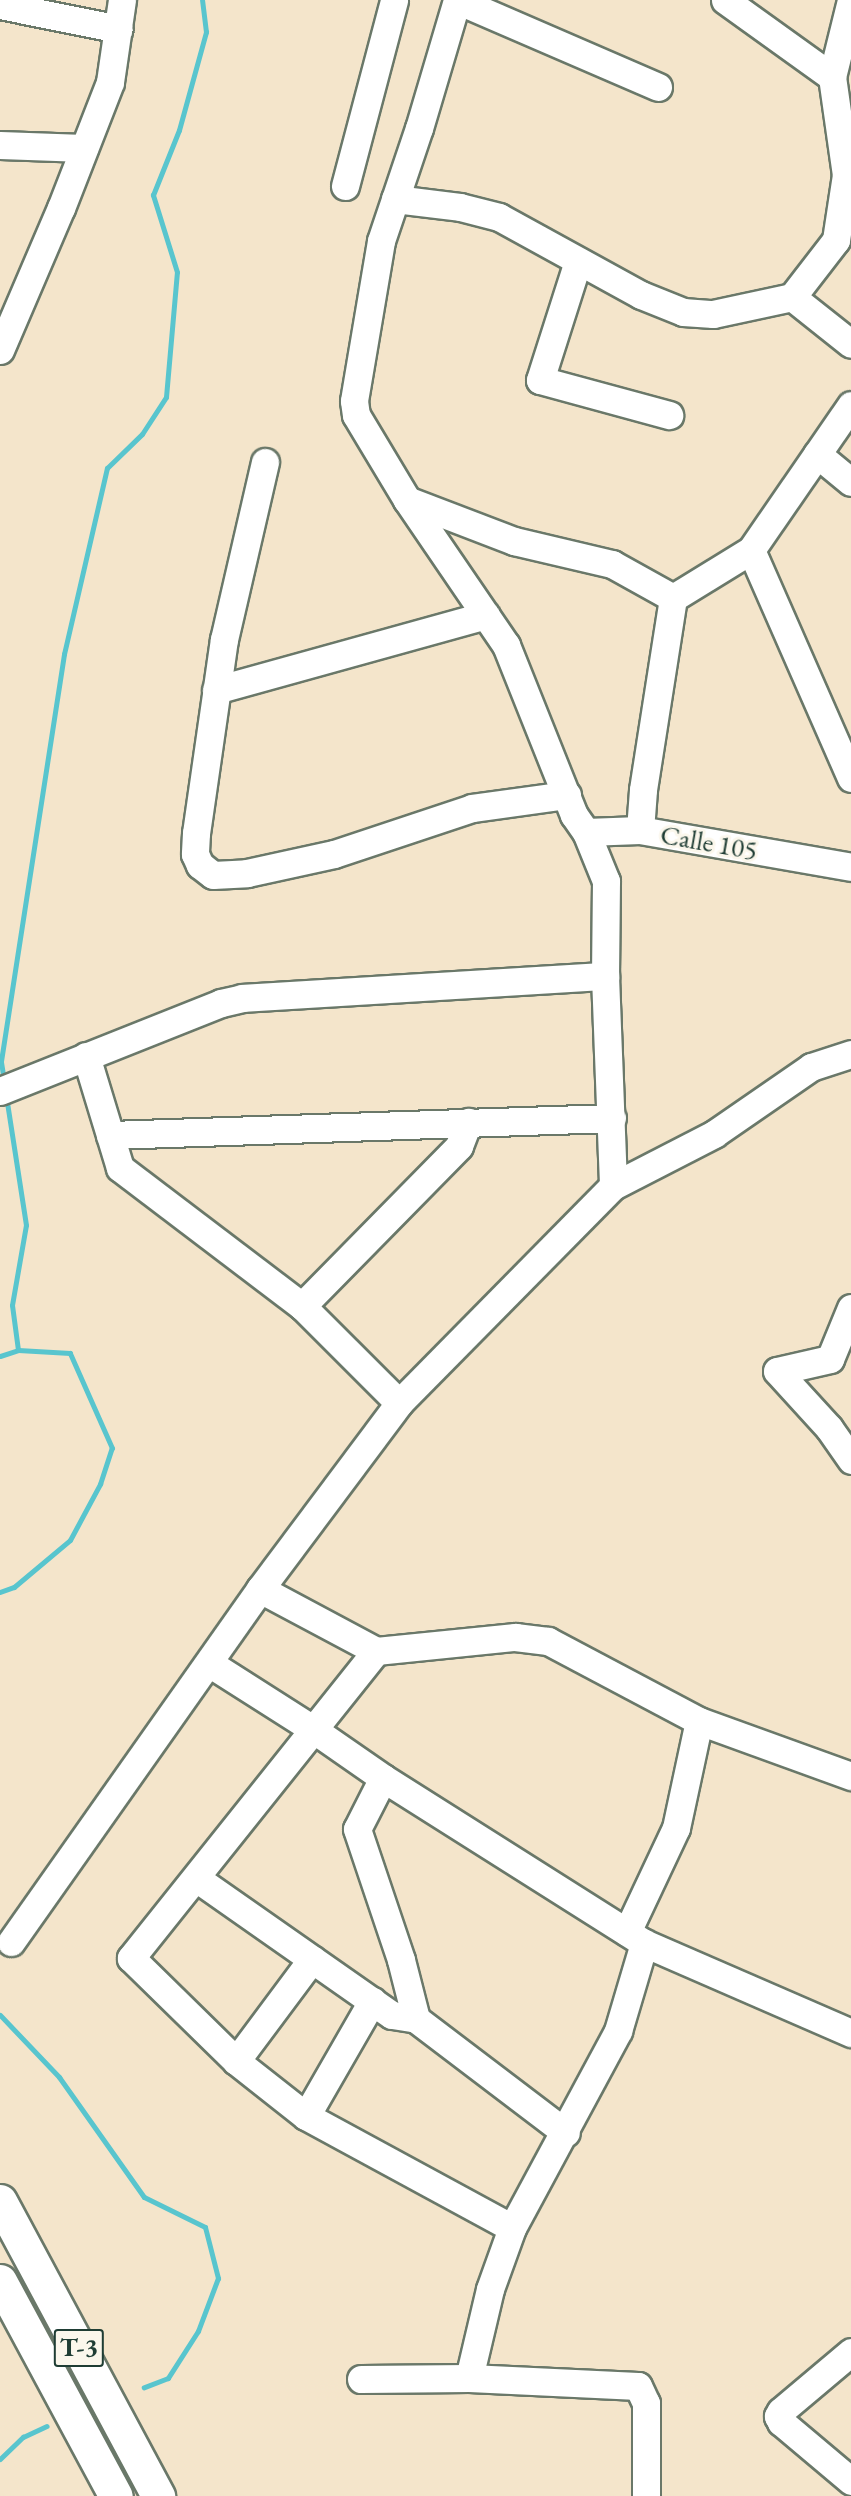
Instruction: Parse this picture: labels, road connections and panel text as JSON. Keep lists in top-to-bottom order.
{
  "streets": {
    "main road": ["T-3"],
    "street": ["Calle 105"]
  }
}
